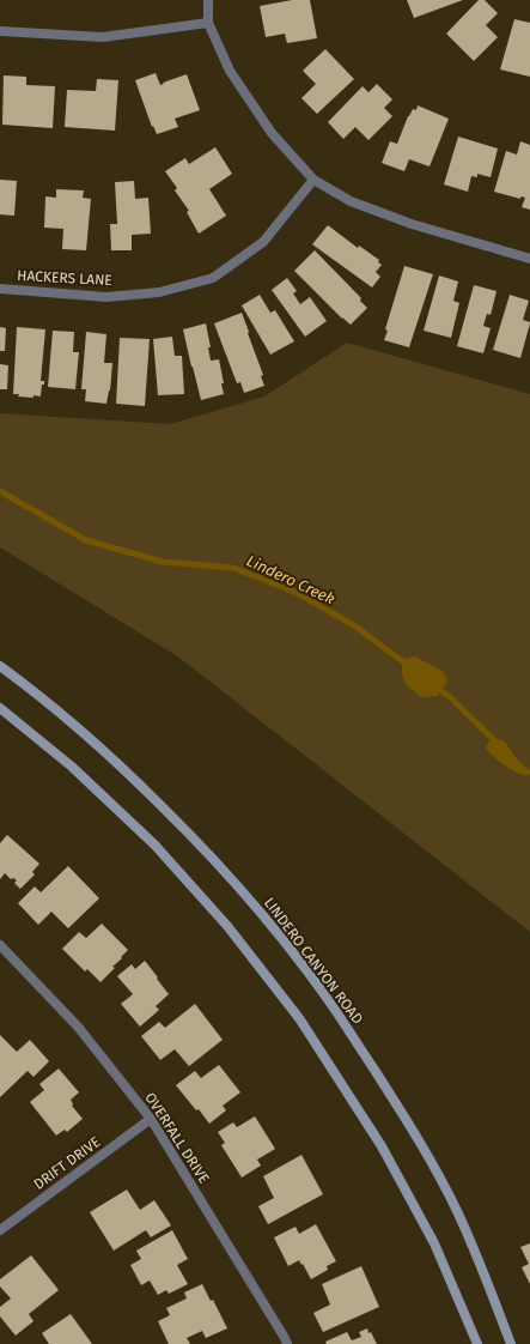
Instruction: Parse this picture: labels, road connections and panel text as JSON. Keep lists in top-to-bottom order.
{
  "streets": {
    "main road": ["LINDERO CANYON ROAD"],
    "street": ["HACKERS LANE", "OVERFALL DRIVE", "DRIFT DRIVE"]
  },
  "crossings": [
    ["OVERFALL DRIVE", "DRIFT DRIVE"]
  ],
  "water": ["Lindero Creek"]
}
